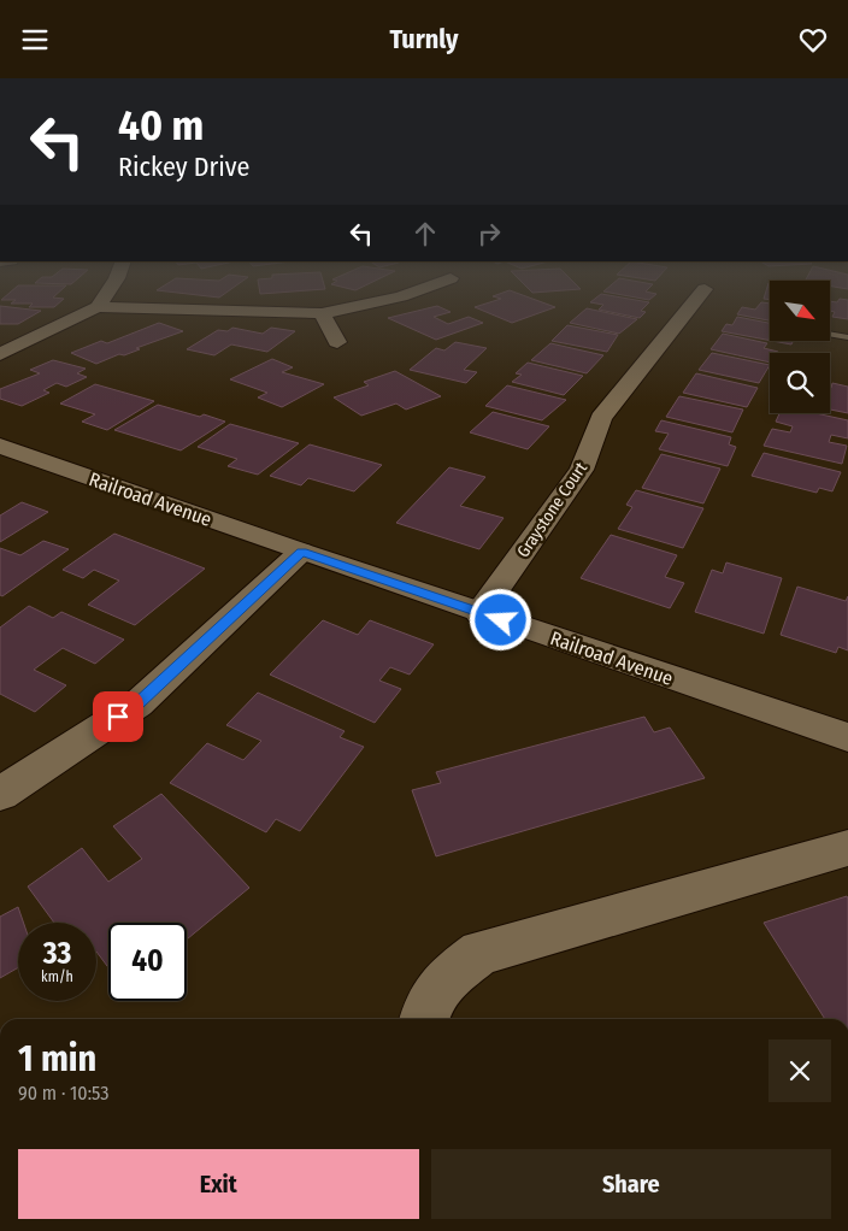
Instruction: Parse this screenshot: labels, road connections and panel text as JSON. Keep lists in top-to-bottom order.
{
  "streets": {
    "street": ["Railroad Avenue", "Graystone Court"]
  },
  "crossings": [
    ["Railroad Avenue", "Graystone Court"]
  ],
  "north": "bottom right",
  "page": {
    "header": "Turnly",
    "turn": ["40 m", "Rickey Drive"],
    "speed": "33 km/h",
    "limit": "40",
    "heading": ["1 min", "90 m · 10:53"],
    "buttons": ["Exit", "Share"]
  }
}
